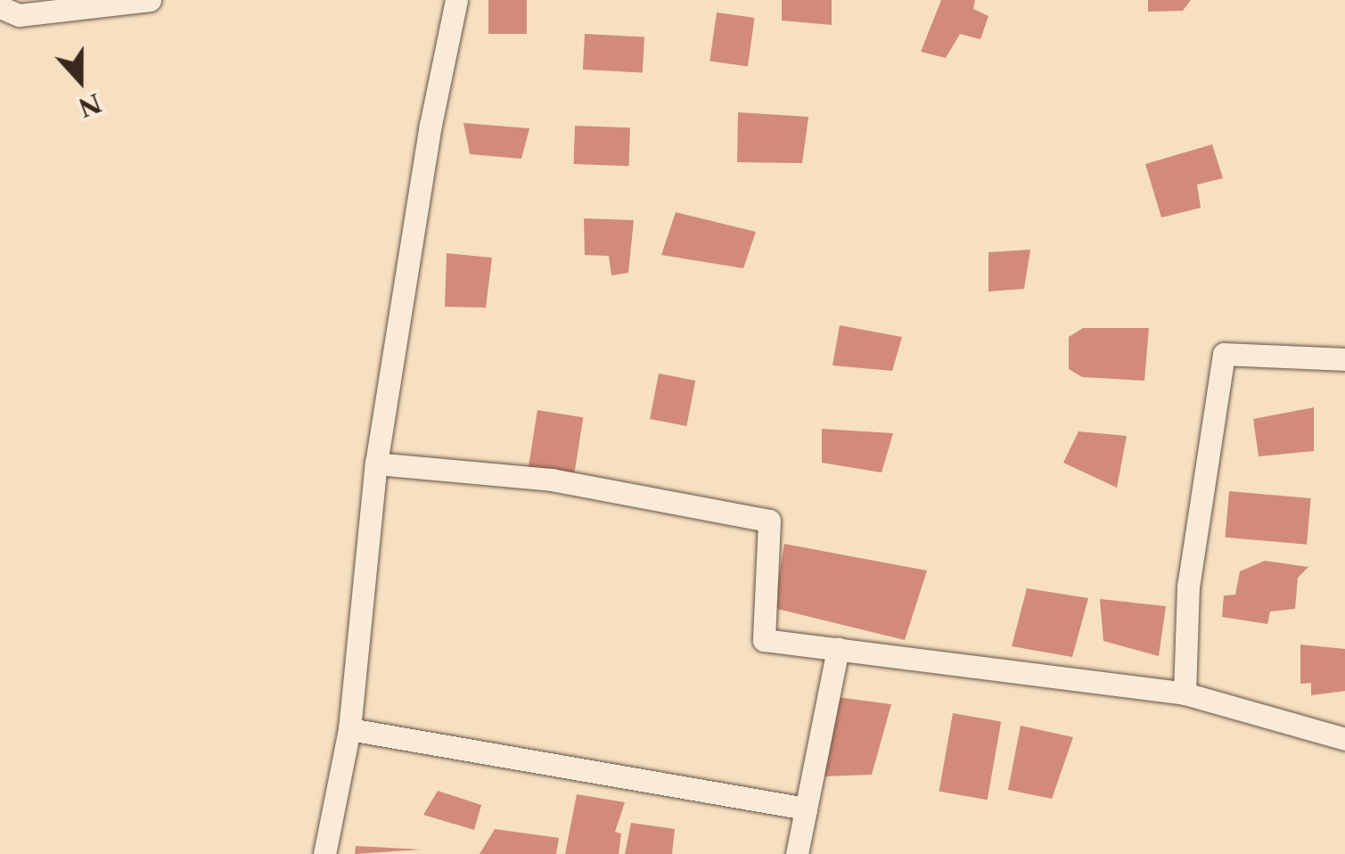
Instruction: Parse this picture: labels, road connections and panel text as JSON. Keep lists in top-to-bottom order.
{
  "north": "bottom"
}
